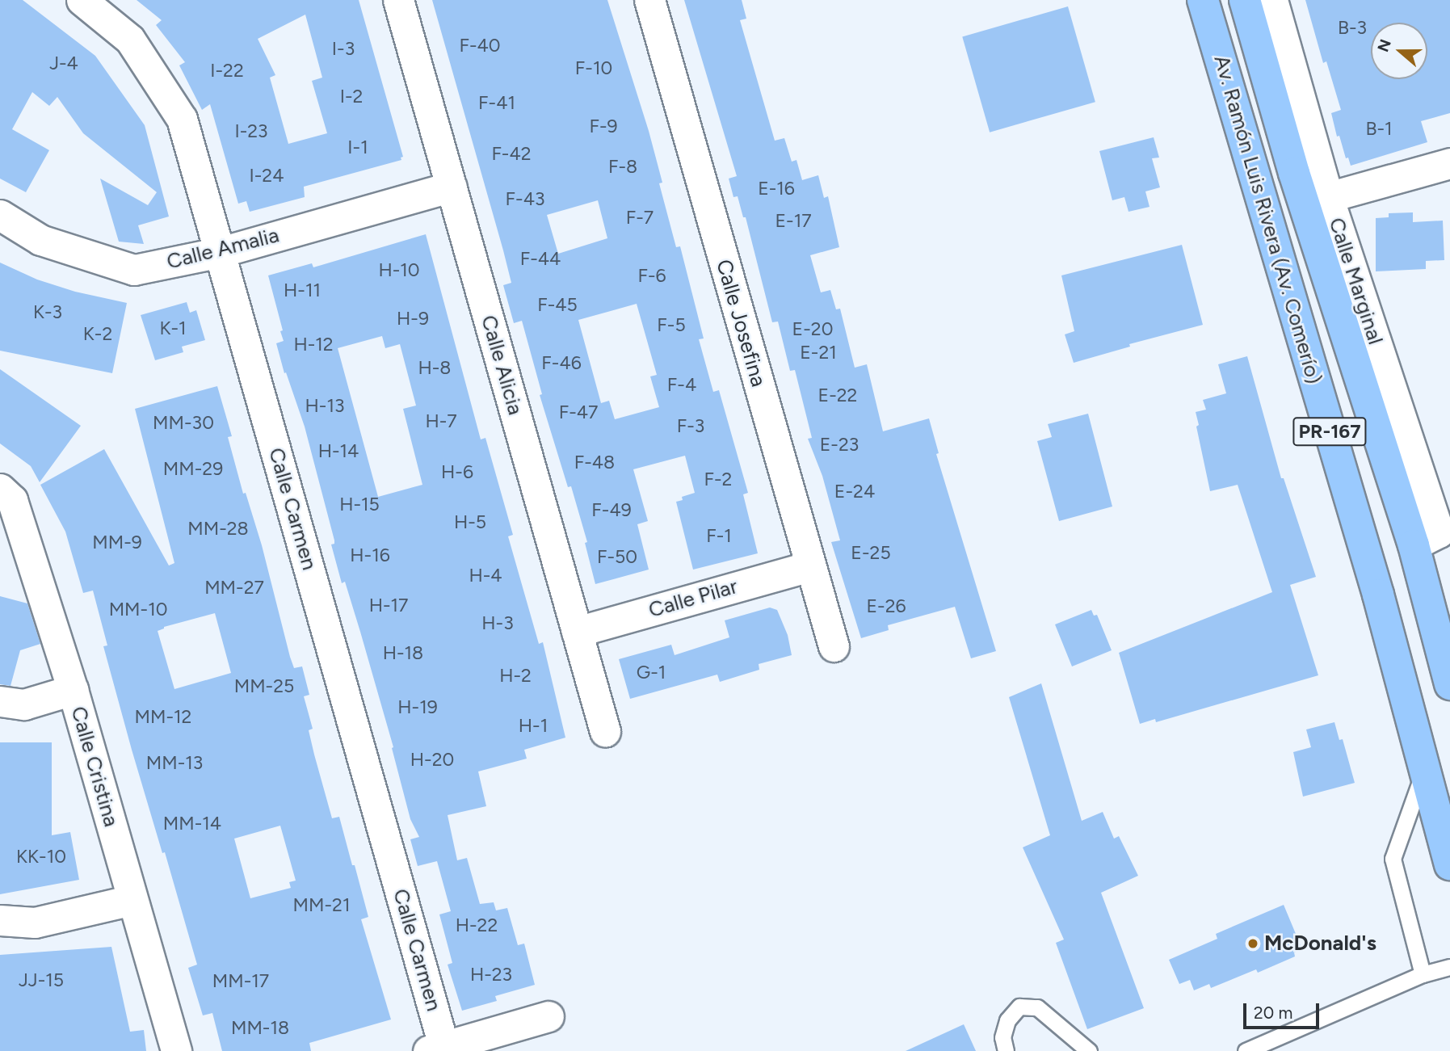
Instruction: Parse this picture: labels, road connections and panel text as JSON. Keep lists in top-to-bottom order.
{
  "streets": {
    "main road": ["Av. Ramón Luis Rivera (Av. Comerío)", "PR-167"],
    "street": [
      "Calle Amalia",
      "Calle Marginal",
      "Calle Josefina",
      "Calle Alicia",
      "Calle Carmen",
      "Calle Pilar",
      "Calle Cristina"
    ]
  },
  "crossings": [
    ["Av. Ramón Luis Rivera (Av. Comerío)", "Calle Marginal"],
    ["Calle Amalia", "Calle Alicia"],
    ["Calle Amalia", "Calle Carmen"],
    ["Calle Josefina", "Calle Pilar"],
    ["Calle Alicia", "Calle Pilar"]
  ],
  "places": ["McDonald's"],
  "house_numbers": [
    "B-3",
    "F-40",
    "I-3",
    "J-4",
    "F-10",
    "I-22",
    "I-2",
    "F-41",
    "F-9",
    "B-1",
    "I-23",
    "I-1",
    "F-42",
    "F-8",
    "I-24",
    "E-16",
    "F-43",
    "F-7",
    "E-17",
    "F-44",
    "H-10",
    "F-6",
    "H-11",
    "F-45",
    "K-3",
    "H-9",
    "F-5",
    "K-1",
    "E-20",
    "K-2",
    "H-12",
    "E-21",
    "F-46",
    "H-8",
    "F-4",
    "E-22",
    "H-13",
    "F-47",
    "H-7",
    "MM-30",
    "F-3",
    "E-23",
    "H-14",
    "F-48",
    "MM-29",
    "H-6",
    "F-2",
    "E-24",
    "H-15",
    "F-49",
    "H-5",
    "MM-28",
    "F-1",
    "MM-9",
    "E-25",
    "H-16",
    "F-50",
    "H-4",
    "MM-27",
    "H-17",
    "E-26",
    "MM-10",
    "H-3",
    "H-18",
    "G-1",
    "H-2",
    "MM-25",
    "H-19",
    "MM-12",
    "H-1",
    "H-20",
    "MM-13",
    "MM-14",
    "KK-10",
    "MM-21",
    "H-22",
    "H-23",
    "JJ-15",
    "MM-17",
    "MM-18"
  ],
  "scale_bar": "20 m",
  "north": "left"
}
